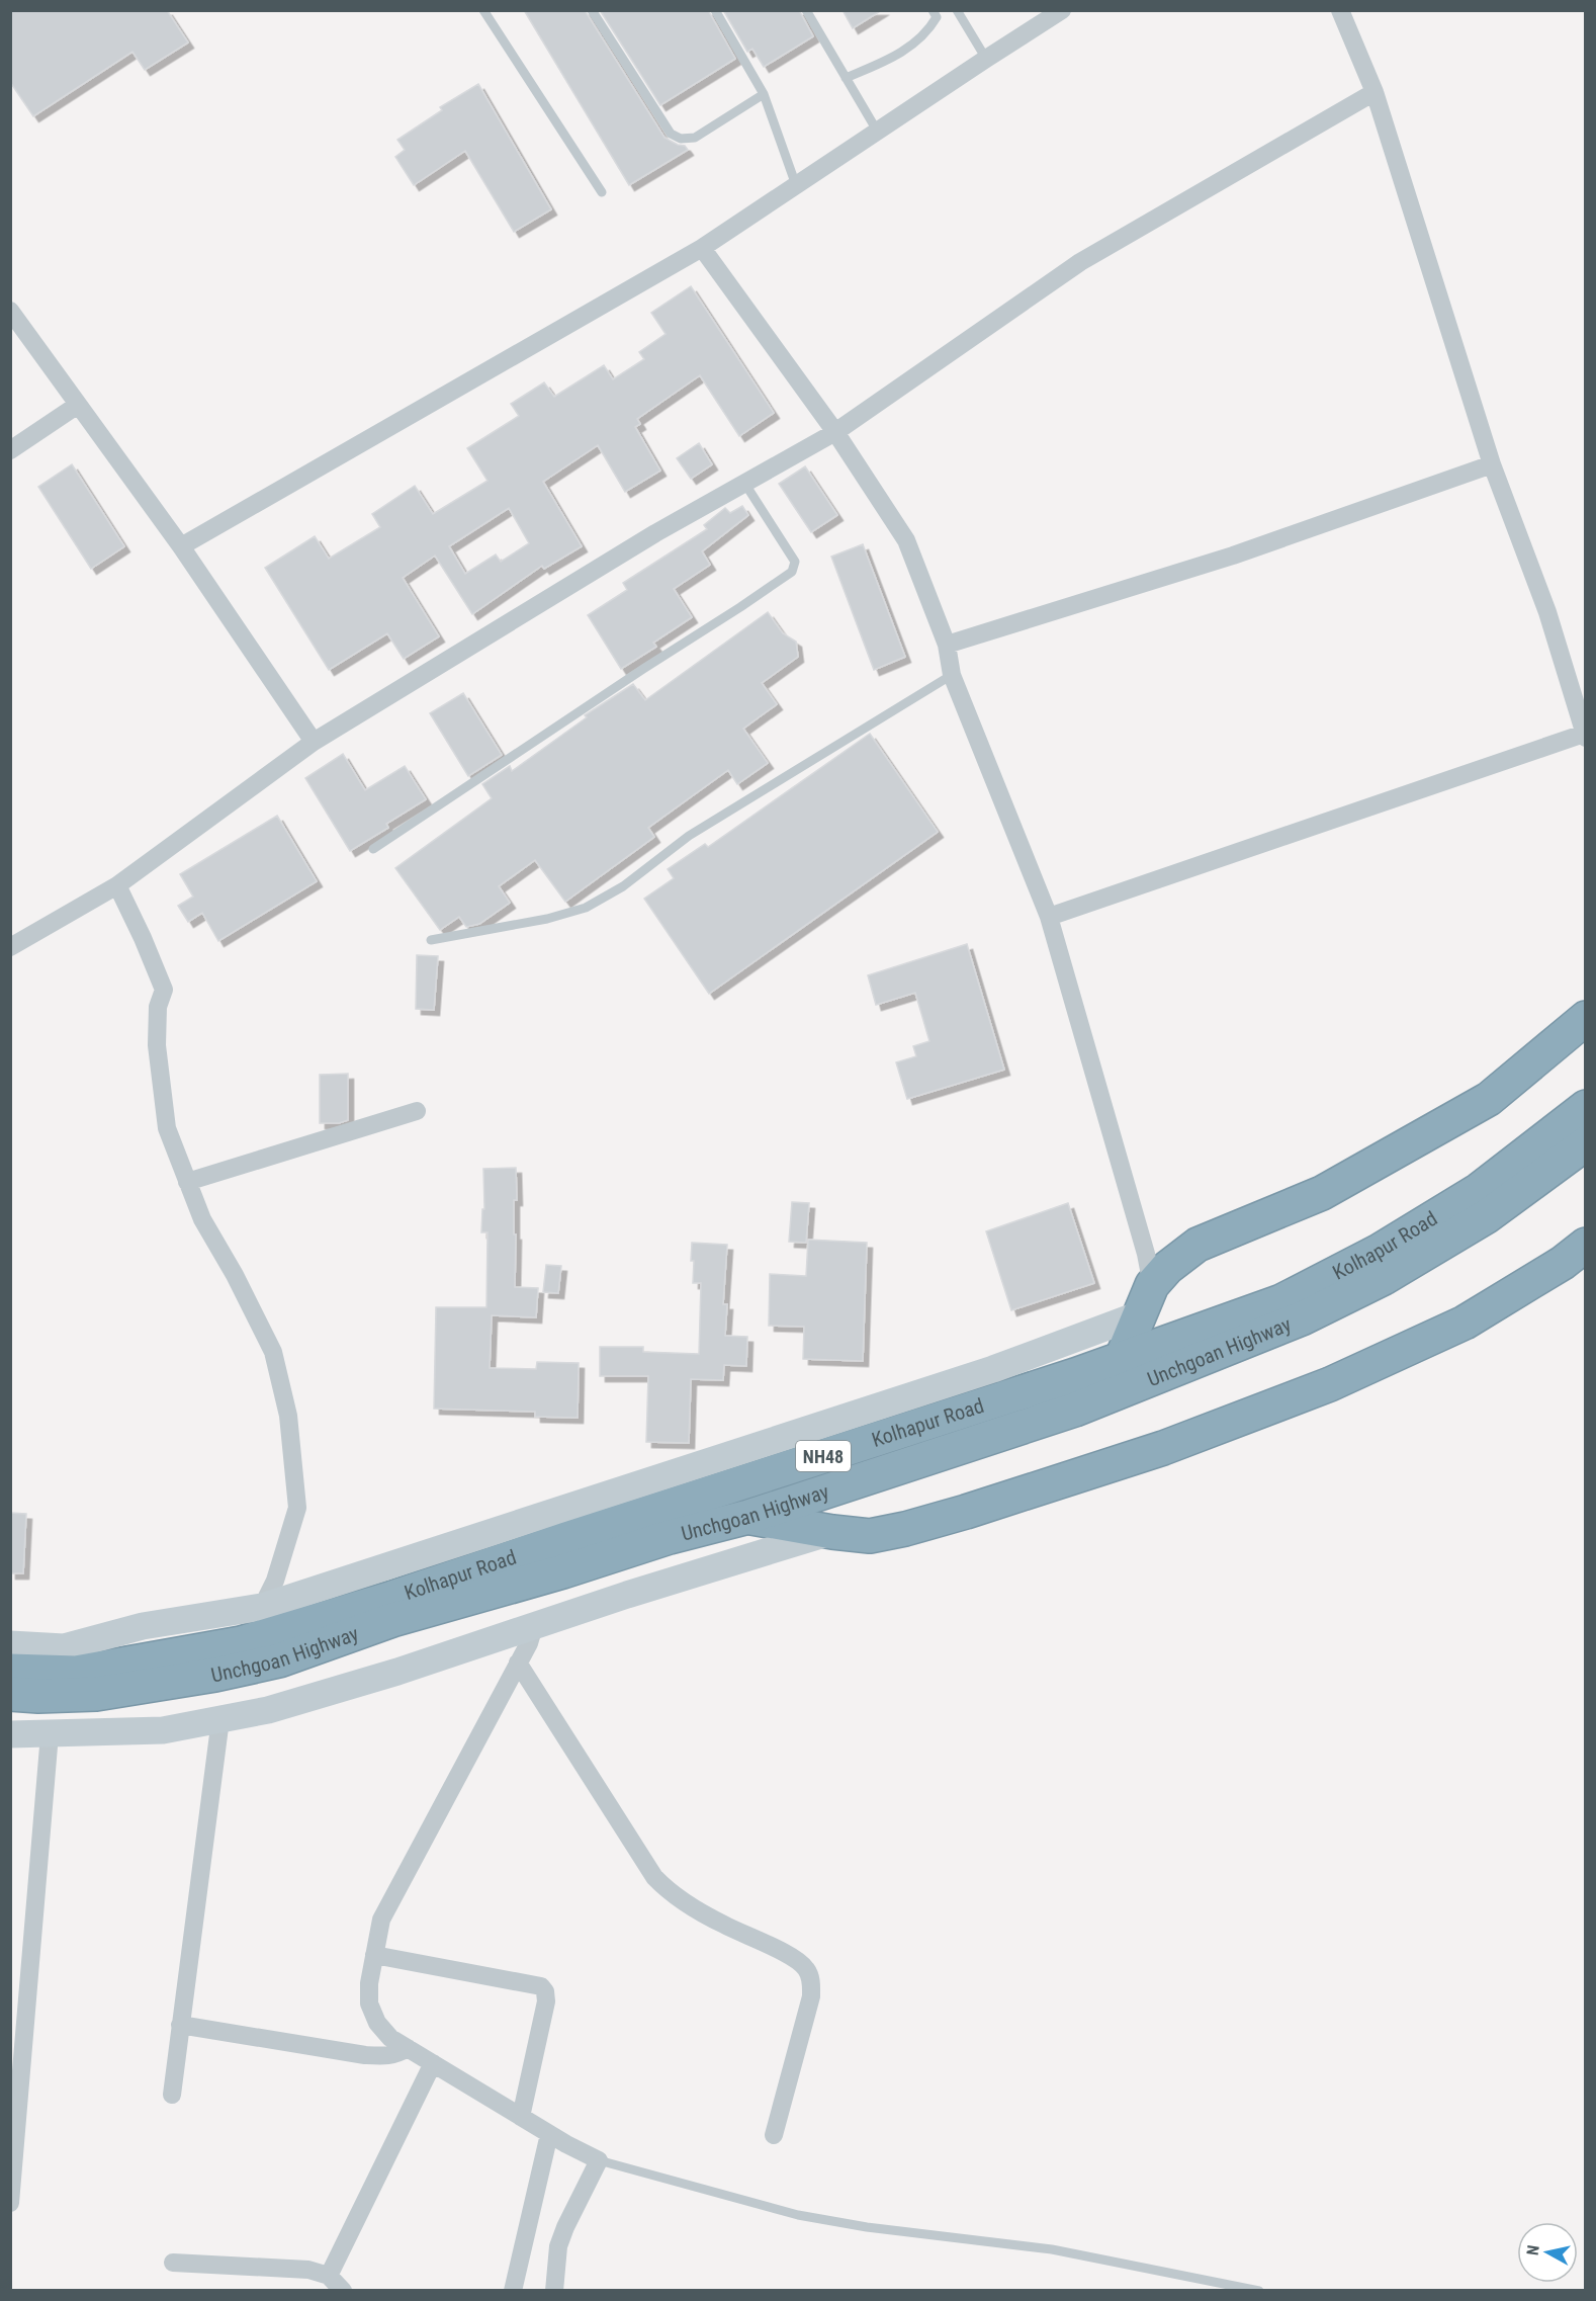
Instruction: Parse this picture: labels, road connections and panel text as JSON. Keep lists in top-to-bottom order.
{
  "streets": {
    "highway": ["Kolhapur Road", "Unchgoan Highway", "NH48"]
  },
  "north": "left"
}
